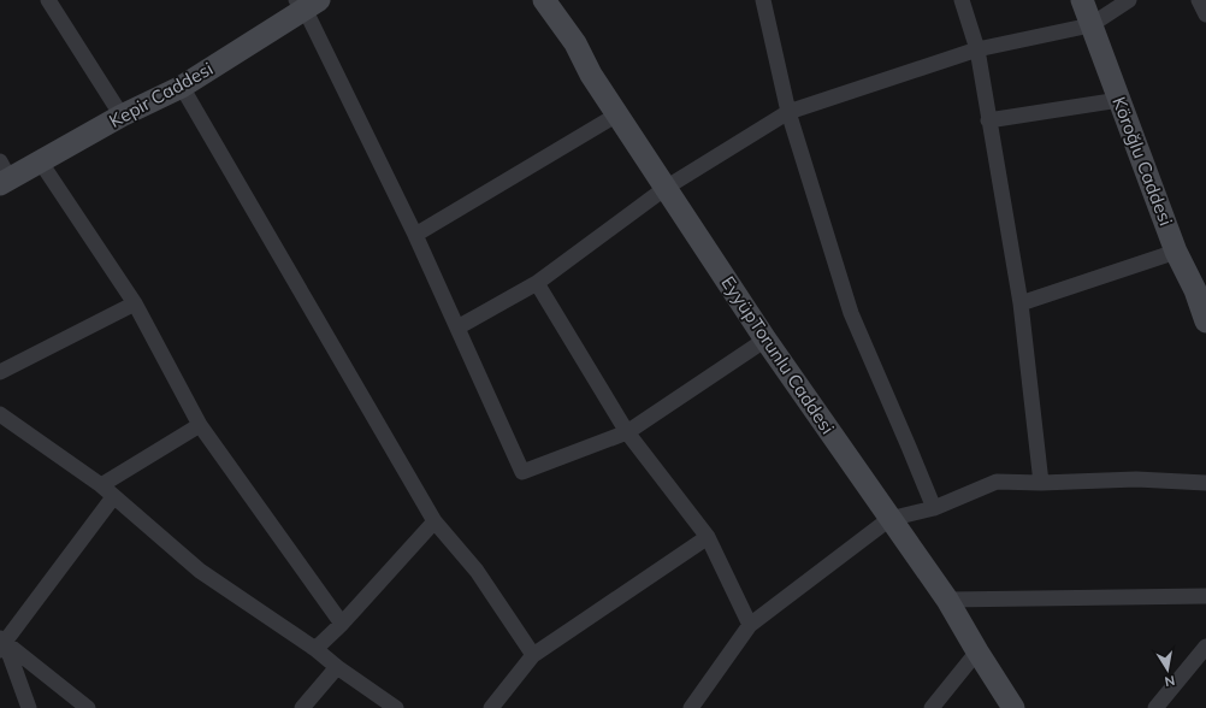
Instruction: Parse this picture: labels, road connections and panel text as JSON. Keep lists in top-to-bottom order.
{
  "streets": {
    "street": ["Kepir Caddesi", "Köroğlu Caddesi", "EyyüpTorunlu Caddesi"]
  },
  "north": "bottom"
}
